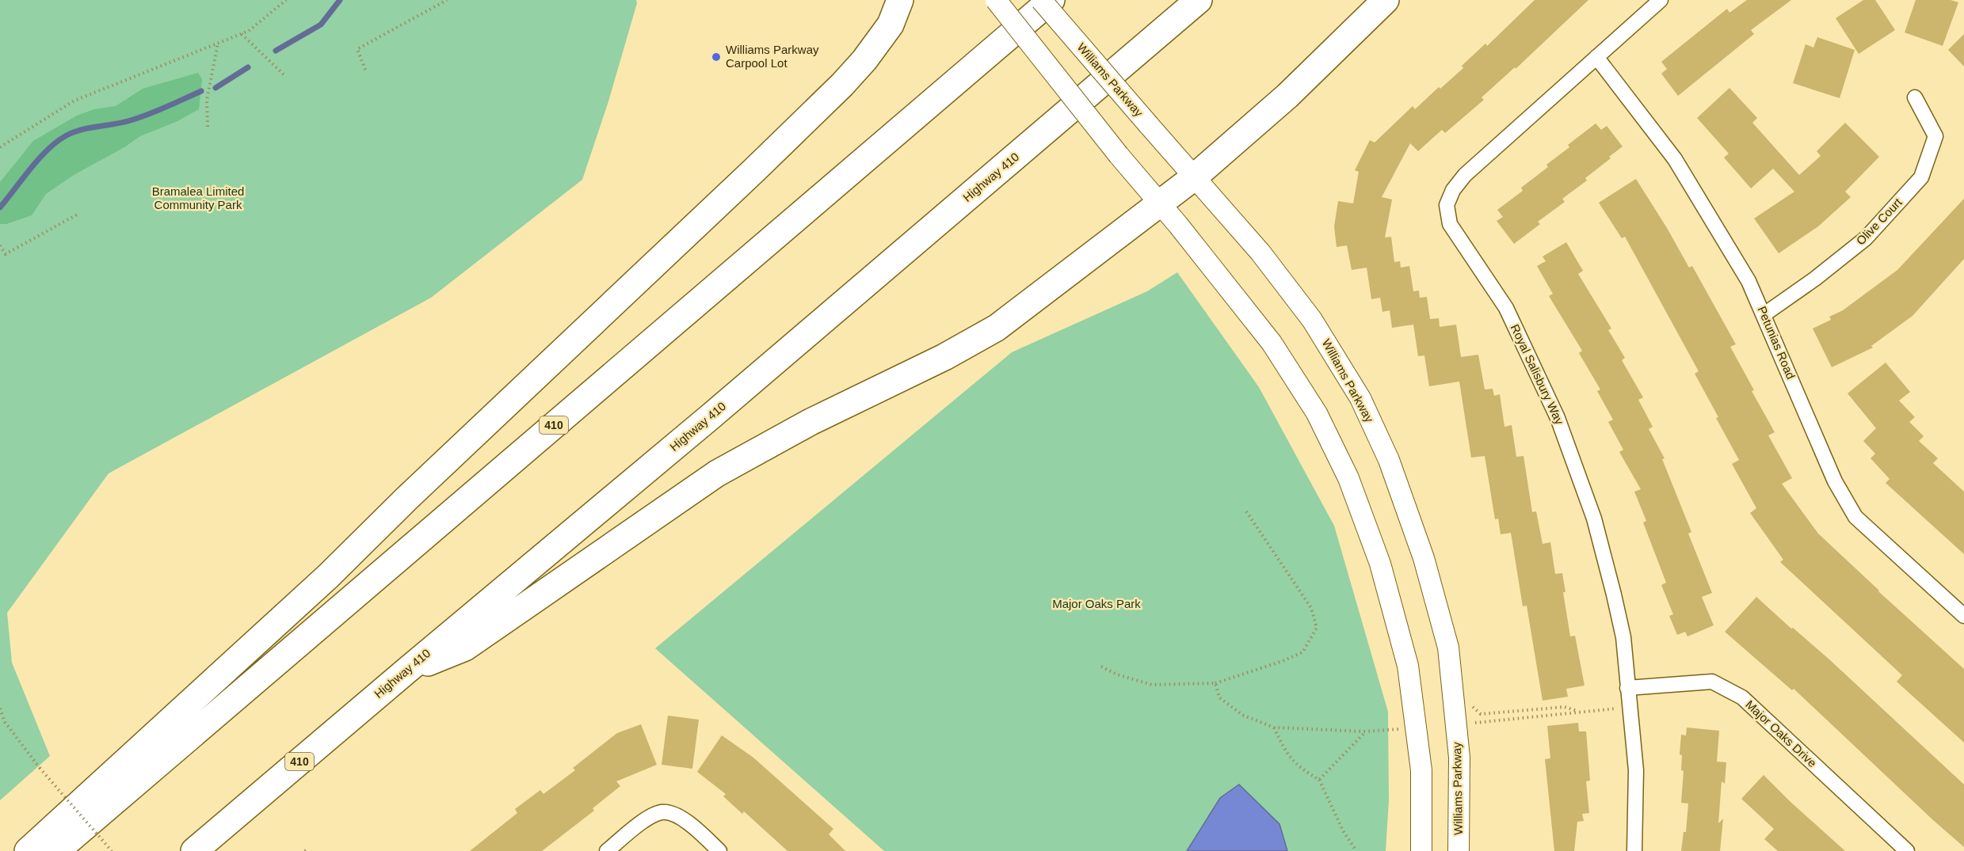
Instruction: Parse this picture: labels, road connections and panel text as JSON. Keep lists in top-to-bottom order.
{
  "streets": {
    "highway": ["Highway 410", "410"],
    "main road": ["Williams Parkway"],
    "street": [
      "Olive Court",
      "Petunias Road",
      "Royal Salisbury Way",
      "Major Oaks Drive"
    ]
  },
  "crossings": [
    ["Olive Court", "Petunias Road"],
    ["Petunias Road", "Royal Salisbury Way"],
    ["Royal Salisbury Way", "Major Oaks Drive"]
  ],
  "parks": ["Bramalea Limited Community Park", "Major Oaks Park"],
  "places": ["Williams Parkway Carpool Lot"]
}
